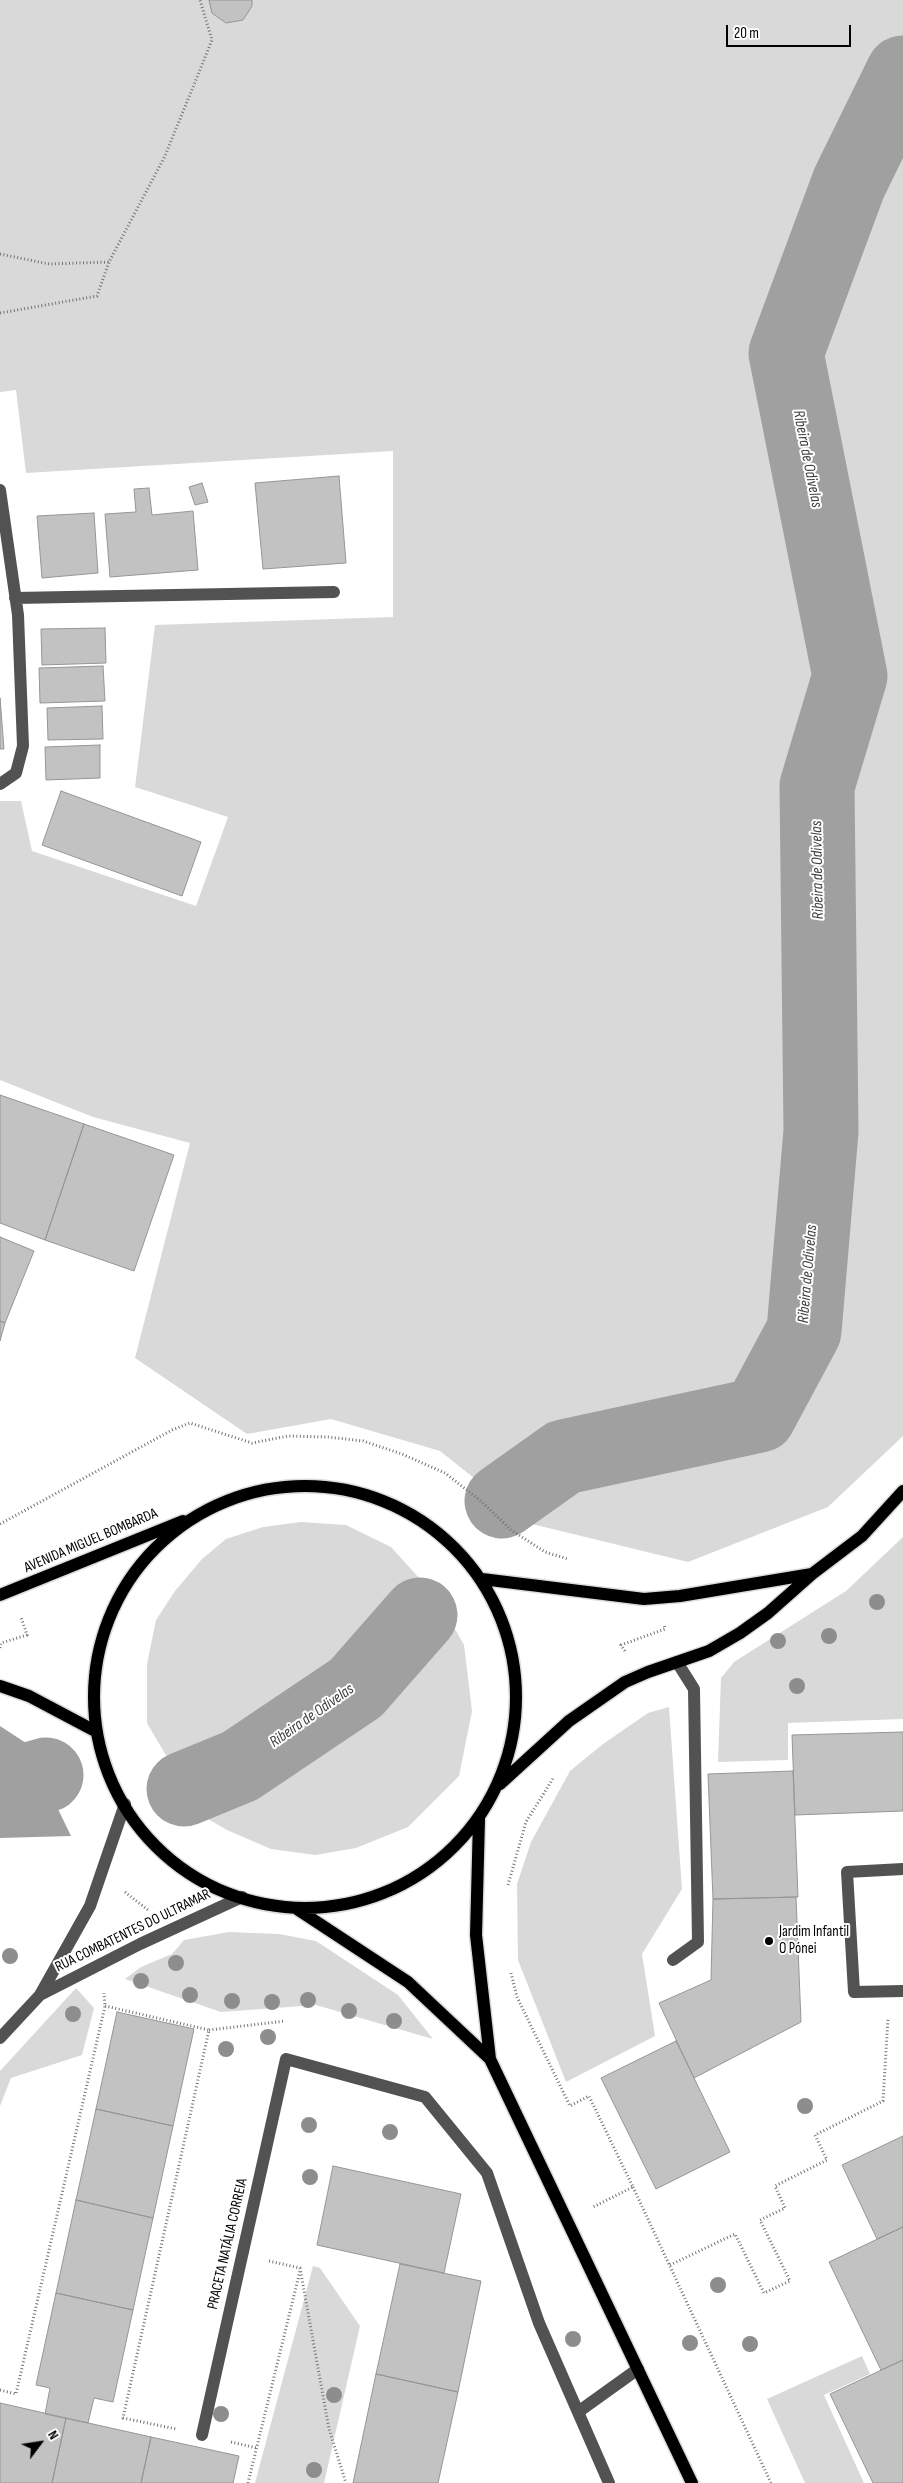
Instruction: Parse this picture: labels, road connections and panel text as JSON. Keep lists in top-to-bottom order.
{
  "streets": {
    "main road": ["AVENIDA MIGUEL BOMBARDA"],
    "street": ["RUA COMBATENTES DO ULTRAMAR", "PRACETA NATÁLIA CORREIA"]
  },
  "water": ["Ribeira de Odivelas"],
  "places": ["Jardim Infantil O Pónei"],
  "scale_bar": "20 m",
  "north": "top right"
}
